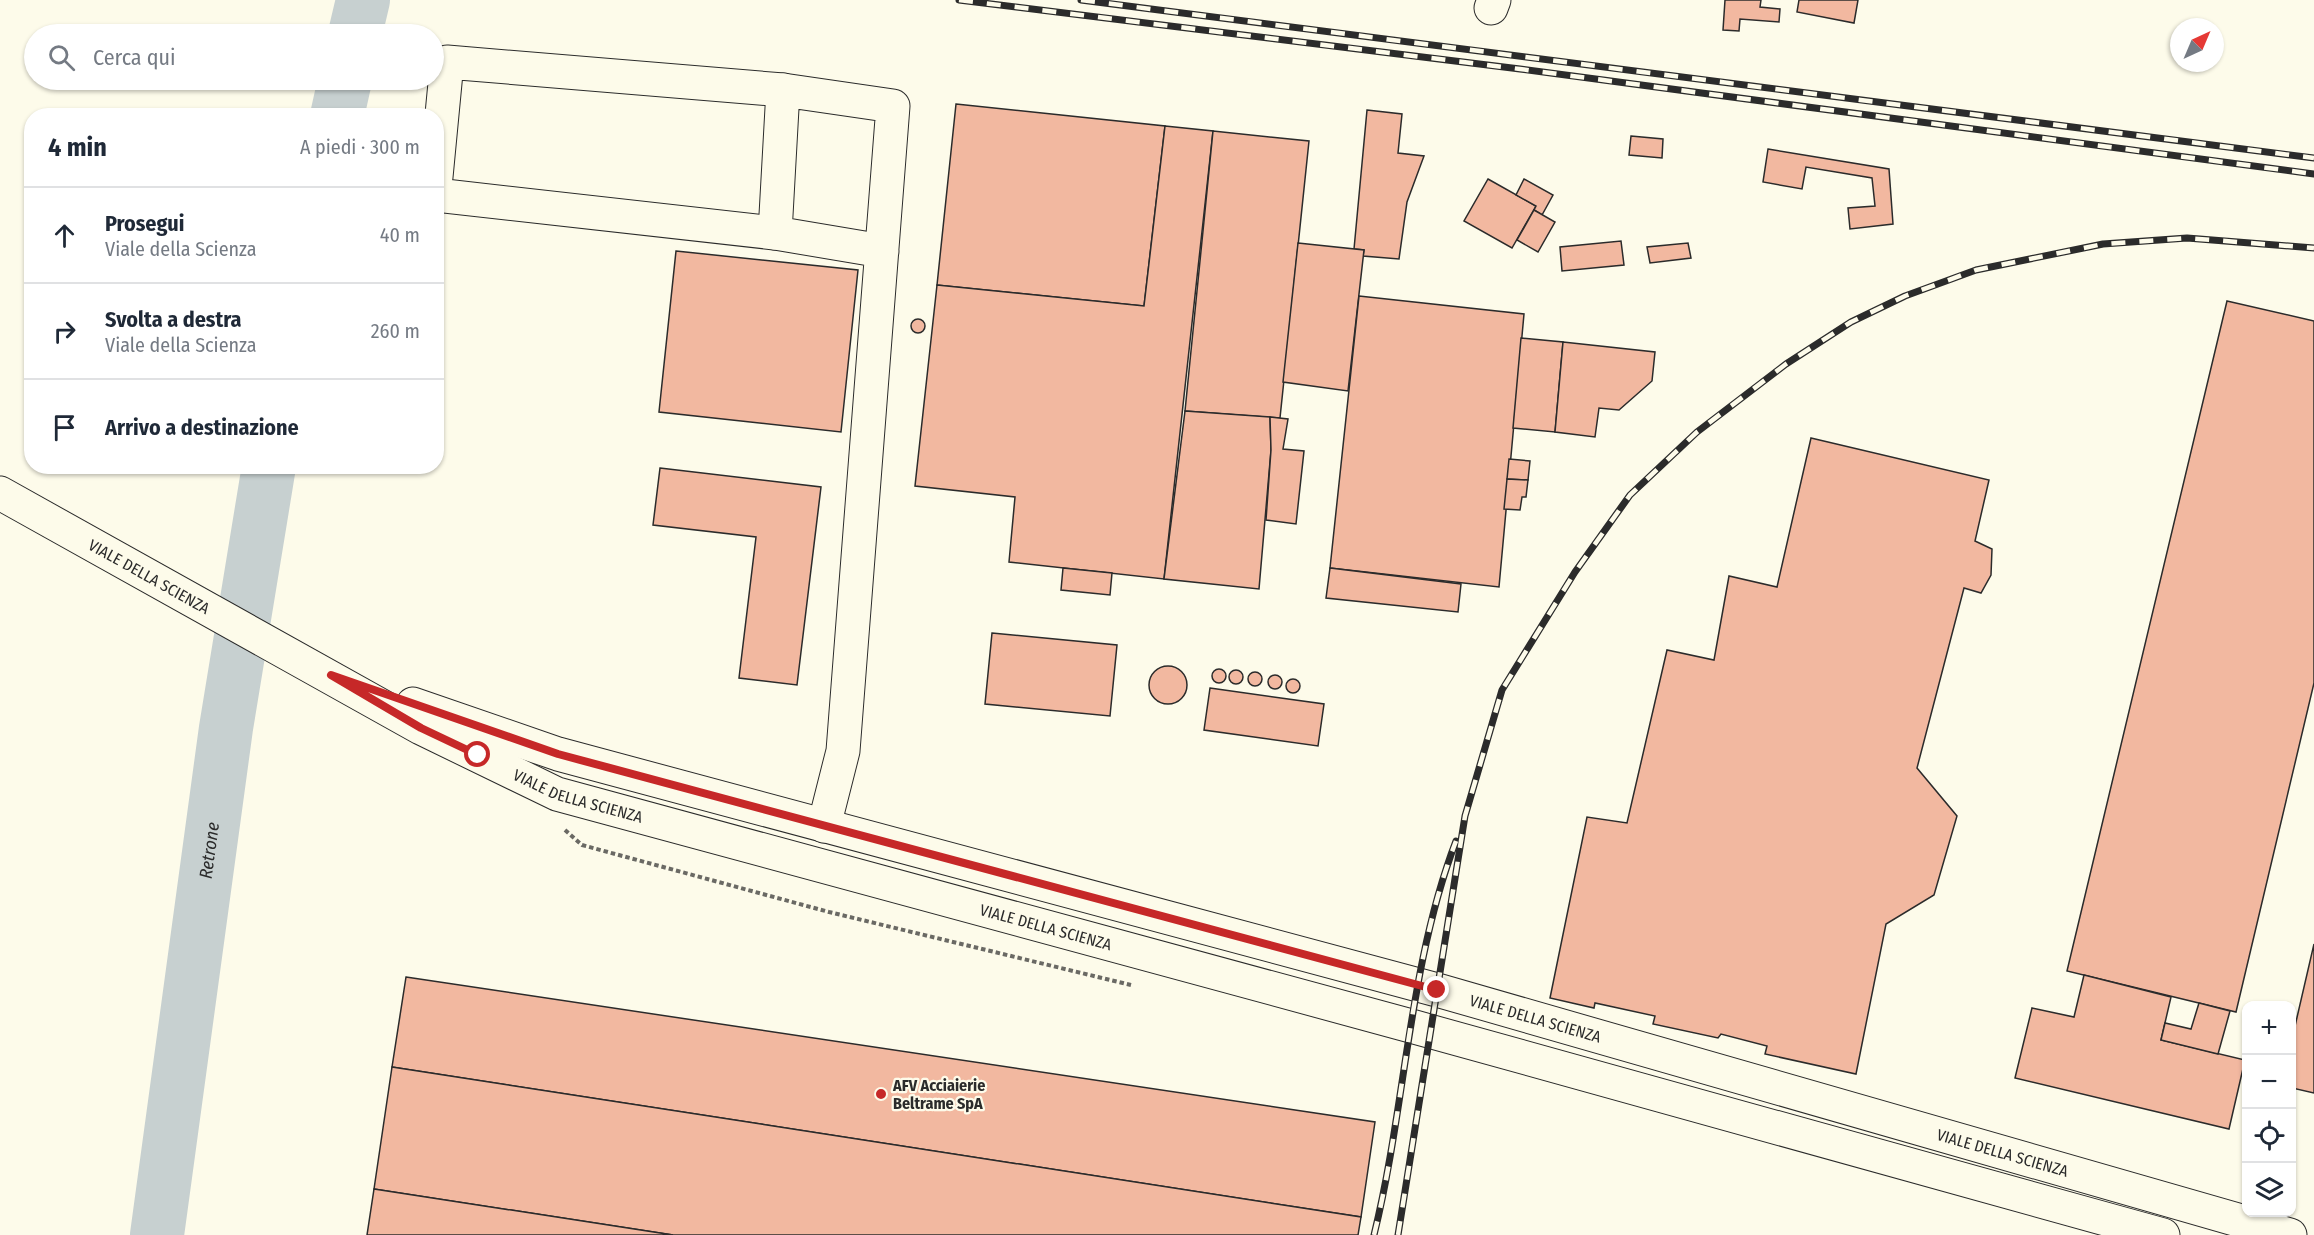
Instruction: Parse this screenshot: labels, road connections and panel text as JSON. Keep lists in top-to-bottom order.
{
  "streets": {
    "main road": ["VIALE DELLA SCIENZA"]
  },
  "water": ["Retrone"],
  "places": ["AFV Acciaierie Beltrame SpA"],
  "north": "top right",
  "page": {
    "search": "Cerca qui",
    "heading": ["4 min", "A piedi · 300 m"],
    "list": [
      ["Prosegui", "Viale della Scienza", "40 m"],
      ["Svolta a destra", "Viale della Scienza", "260 m"],
      "Arrivo a destinazione"
    ],
    "map_buttons": ["+", "−"]
  }
}
